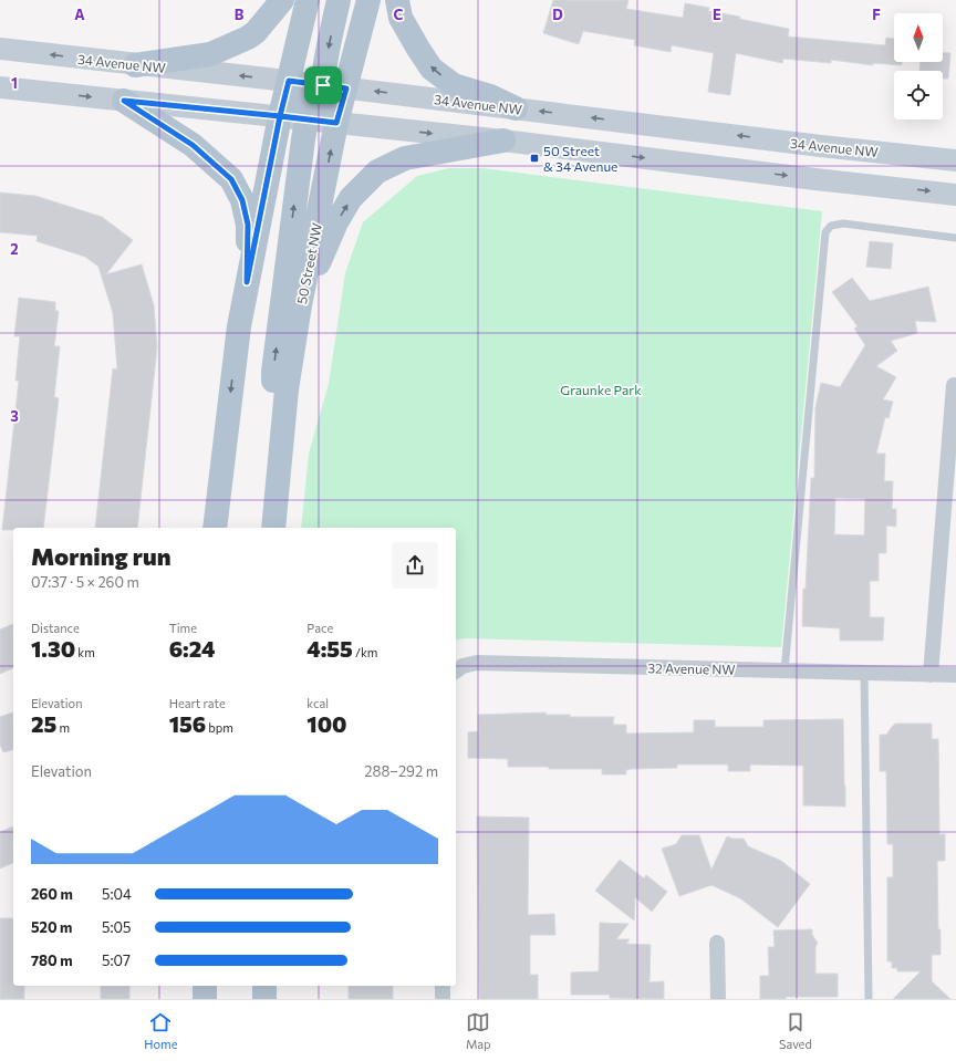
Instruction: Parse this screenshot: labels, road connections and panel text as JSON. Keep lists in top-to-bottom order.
{
  "streets": {
    "main road": ["34 Avenue NW", "50 Street NW"],
    "street": ["32 Avenue NW"]
  },
  "crossings": [
    ["34 Avenue NW", "50 Street NW"]
  ],
  "parks": ["Graunke Park"],
  "places": {
    "transit": ["50 Street & 34 Avenue"]
  },
  "north": "top",
  "page": {
    "heading": ["Morning run", "07:37 · 5 × 260 m"],
    "stats": [
      ["Distance", "1.30 km"],
      ["Time", "6:24"],
      ["Pace", "4:55 /km"],
      ["Elevation", "25 m"],
      ["Heart rate", "156 bpm"],
      ["kcal", "100"]
    ],
    "chart": ["Elevation", "288–292 m"],
    "list": [
      {
        "name": "260 m",
        "note": "5:04"
      },
      {
        "name": "520 m",
        "note": "5:05"
      },
      {
        "name": "780 m",
        "note": "5:07"
      }
    ],
    "tabs": ["Home", "Map", "Saved"]
  },
  "grid": {
    "columns": [
      "A",
      "B",
      "C",
      "D",
      "E",
      "F"
    ],
    "rows": ["1", "2", "3"]
  }
}
